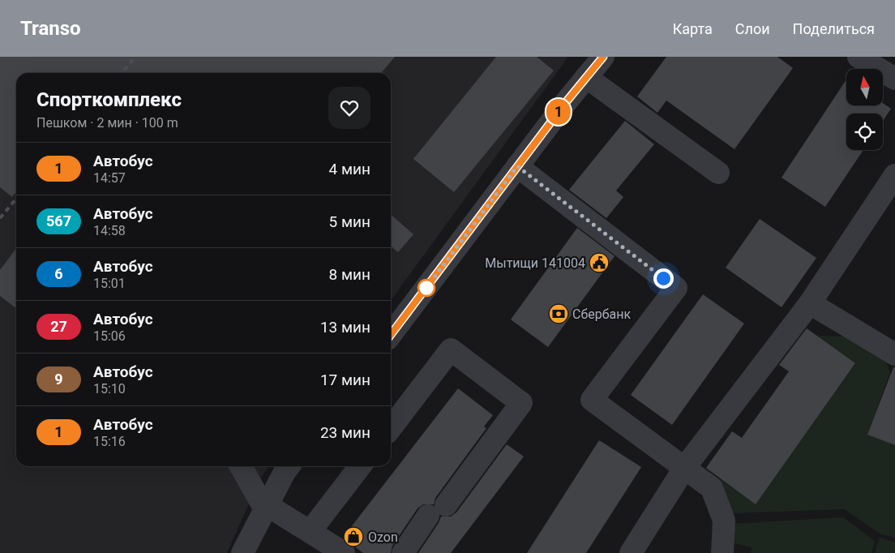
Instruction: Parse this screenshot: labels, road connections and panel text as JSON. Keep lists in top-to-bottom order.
{
  "places": {
    "public building": ["Мытищи 141004"],
    "bank": ["Сбербанк"],
    "shop": ["Ozon"]
  },
  "lines": ["bus line 1"],
  "north": "top",
  "page": {
    "header": "Transo",
    "nav": ["Карта", "Слои", "Поделиться"],
    "on_map": "1",
    "heading": ["Спорткомплекс", "Пешком · 2 мин · 100 m"],
    "list": [
      {
        "mark": "1",
        "name": "Автобус",
        "note": "14:57",
        "value": "4 мин"
      },
      {
        "mark": "567",
        "name": "Автобус",
        "note": "14:58",
        "value": "5 мин"
      },
      {
        "mark": "6",
        "name": "Автобус",
        "note": "15:01",
        "value": "8 мин"
      },
      {
        "mark": "27",
        "name": "Автобус",
        "note": "15:06",
        "value": "13 мин"
      },
      {
        "mark": "9",
        "name": "Автобус",
        "note": "15:10",
        "value": "17 мин"
      },
      {
        "mark": "1",
        "name": "Автобус",
        "note": "15:16",
        "value": "23 мин"
      }
    ]
  }
}
